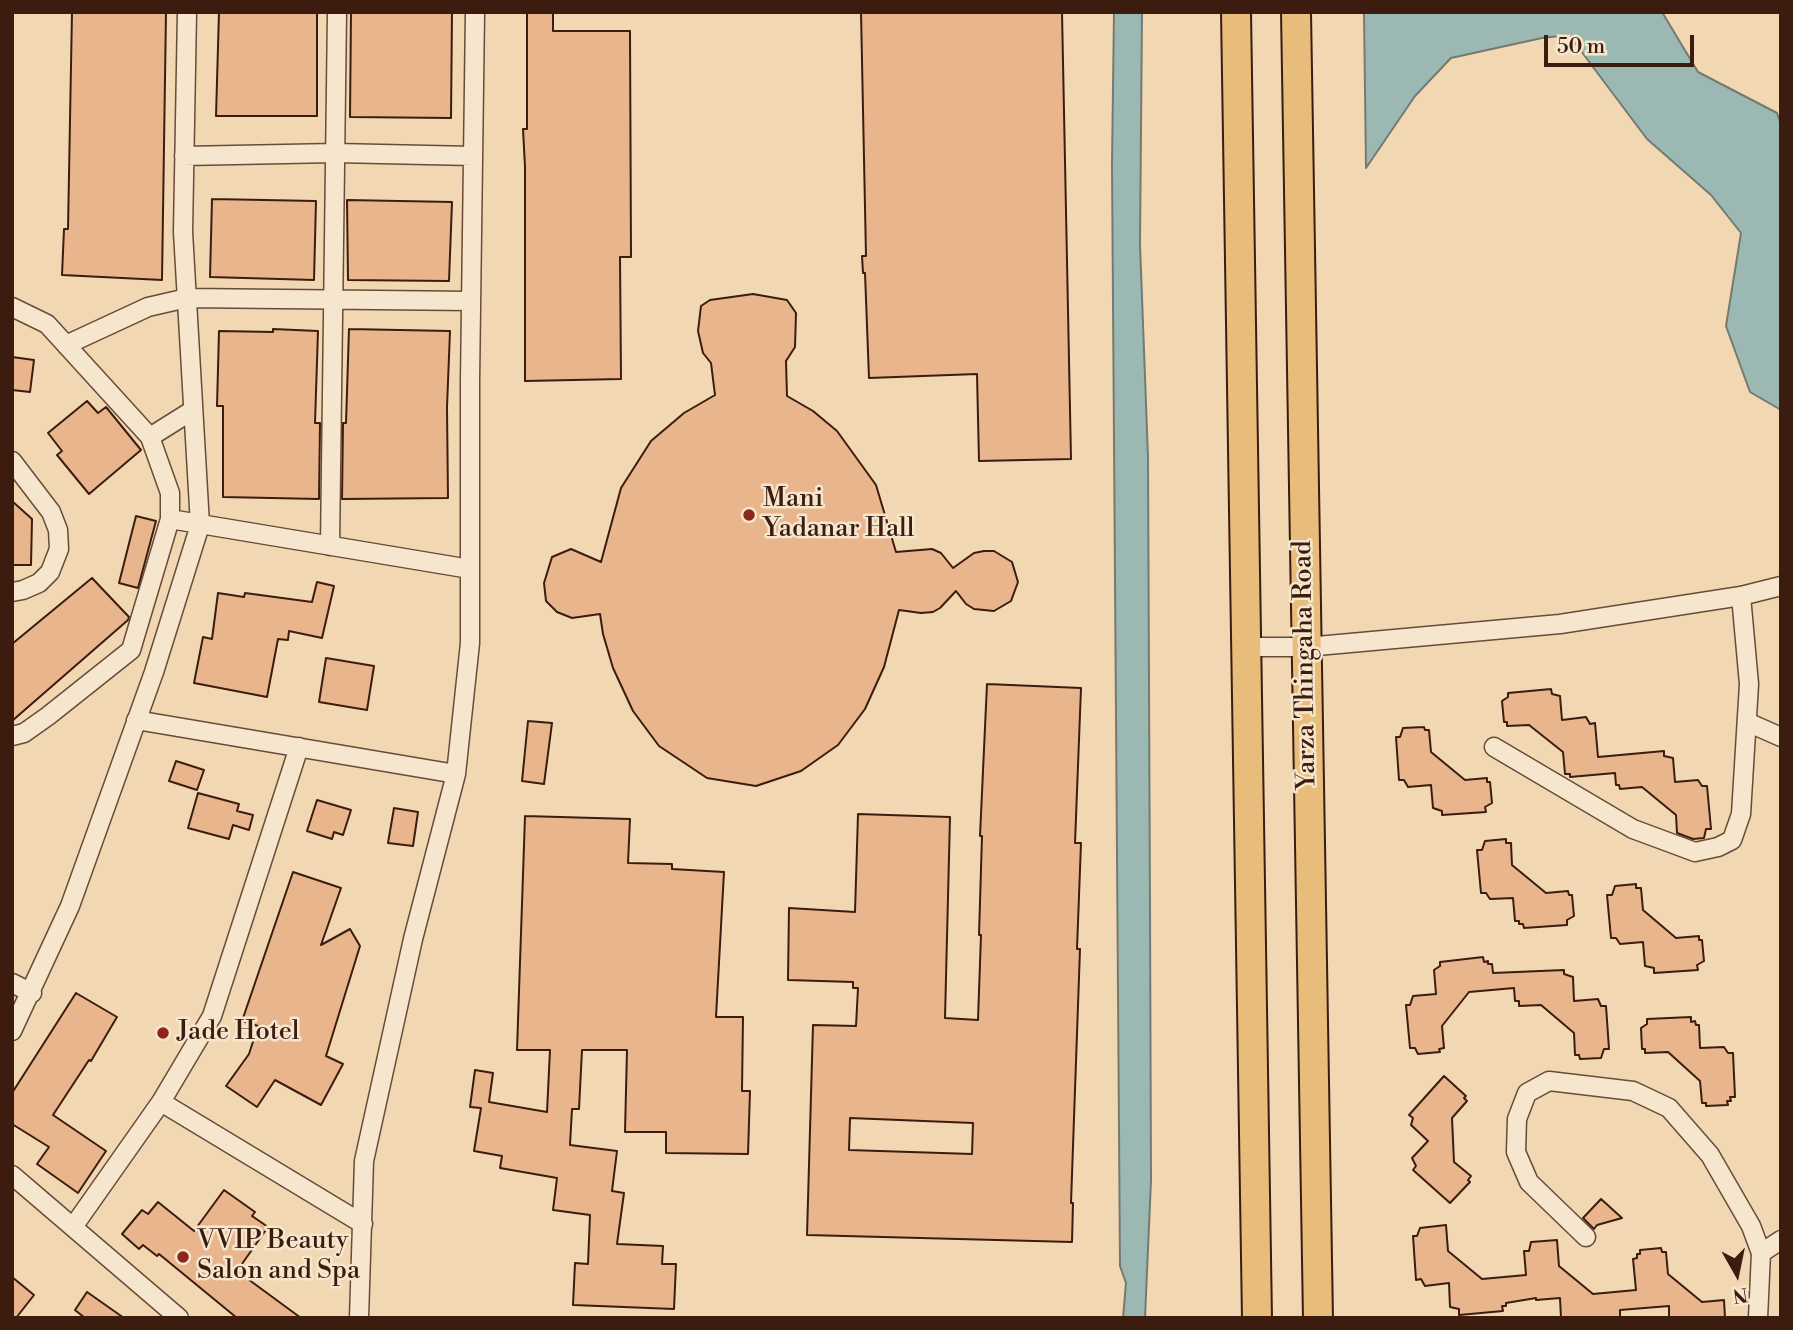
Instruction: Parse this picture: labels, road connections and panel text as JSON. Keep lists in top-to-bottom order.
{
  "streets": {
    "main road": ["Yarza Thingaha Road"]
  },
  "places": ["Mani Yadanar Hall", "Jade Hotel", "VVIP Beauty Salon and Spa"],
  "scale_bar": "50 m",
  "north": "bottom"
}
